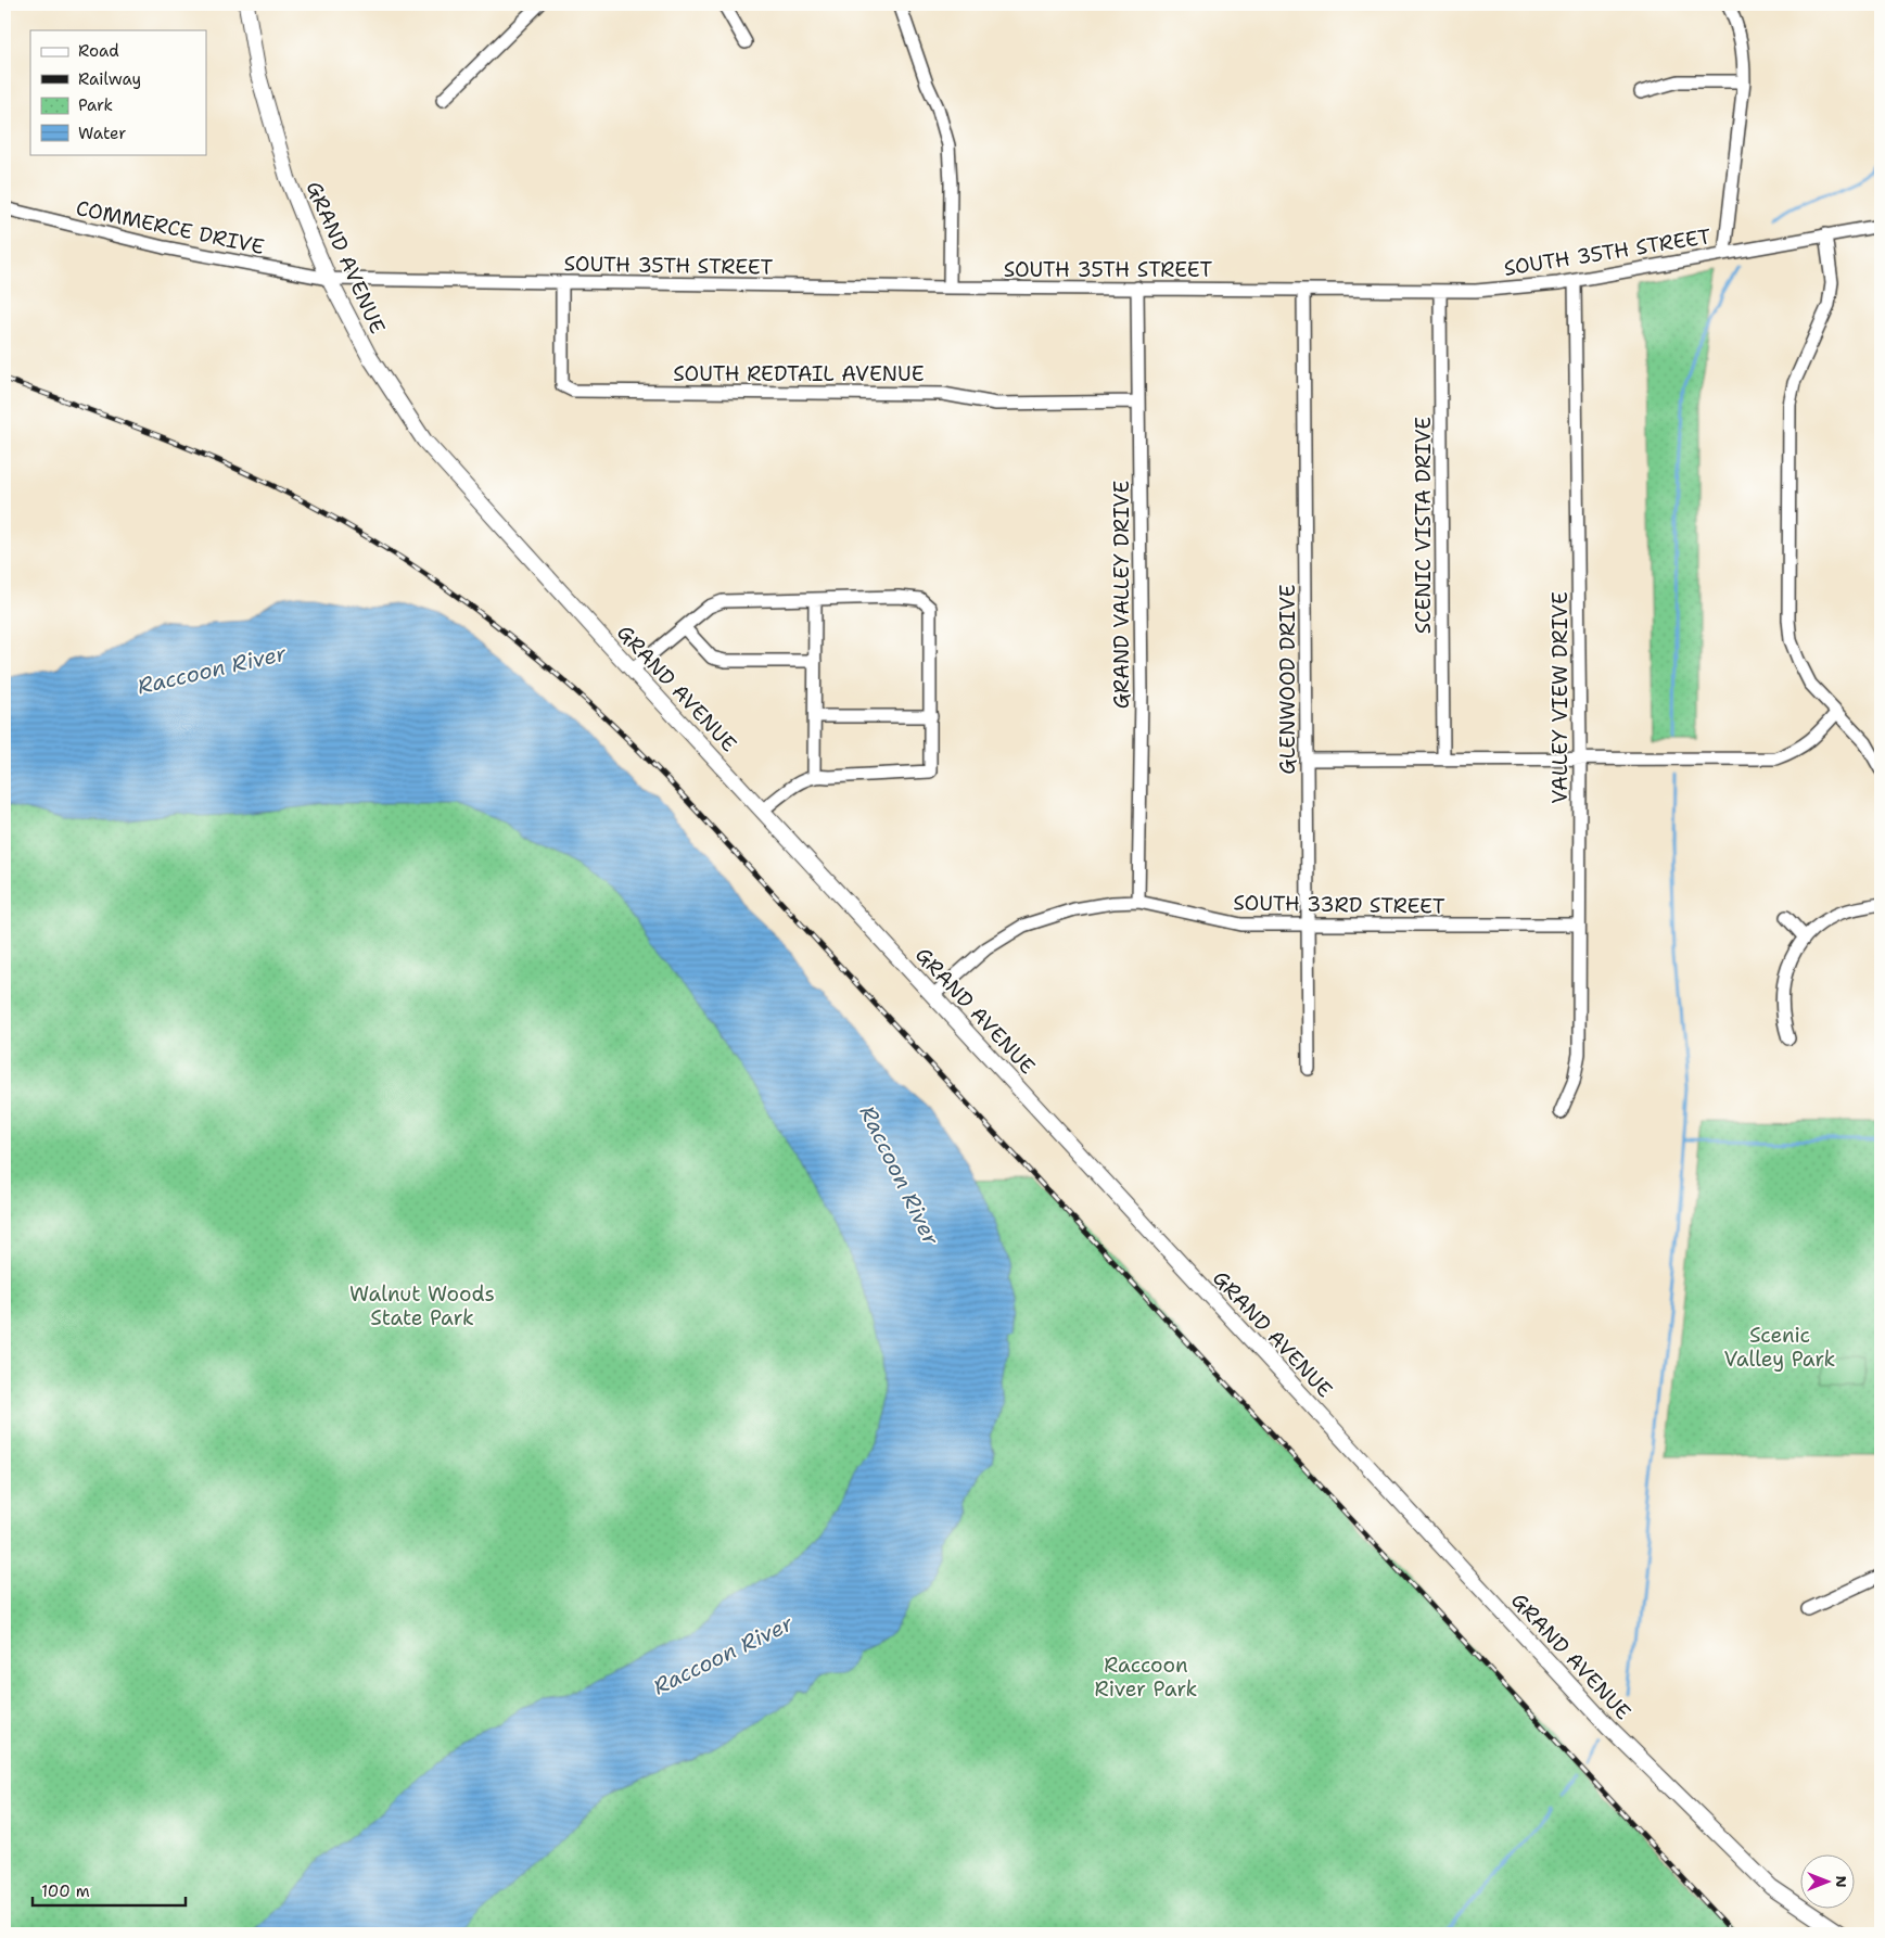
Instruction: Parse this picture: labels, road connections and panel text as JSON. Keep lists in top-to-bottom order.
{
  "streets": {
    "main road": ["GRAND AVENUE"],
    "street": [
      "COMMERCE DRIVE",
      "SOUTH 35TH STREET",
      "SOUTH REDTAIL AVENUE",
      "SCENIC VISTA DRIVE",
      "GRAND VALLEY DRIVE",
      "GLENWOOD DRIVE",
      "VALLEY VIEW DRIVE",
      "SOUTH 33RD STREET"
    ]
  },
  "crossings": [
    ["COMMERCE DRIVE", "SOUTH 35TH STREET"],
    ["COMMERCE DRIVE", "GRAND AVENUE"],
    ["SOUTH 35TH STREET", "GRAND AVENUE"],
    ["SOUTH 35TH STREET", "SOUTH REDTAIL AVENUE"],
    ["SOUTH 35TH STREET", "SCENIC VISTA DRIVE"],
    ["SOUTH 35TH STREET", "GRAND VALLEY DRIVE"],
    ["SOUTH 35TH STREET", "GLENWOOD DRIVE"],
    ["SOUTH 35TH STREET", "VALLEY VIEW DRIVE"],
    ["GRAND AVENUE", "SOUTH 33RD STREET"],
    ["SOUTH REDTAIL AVENUE", "GRAND VALLEY DRIVE"],
    ["GRAND VALLEY DRIVE", "SOUTH 33RD STREET"],
    ["GLENWOOD DRIVE", "SOUTH 33RD STREET"],
    ["VALLEY VIEW DRIVE", "SOUTH 33RD STREET"]
  ],
  "water": ["Raccoon River"],
  "parks": ["Walnut Woods State Park", "Scenic Valley Park", "Raccoon River Park"],
  "legend": [
    "Road",
    "Railway",
    "Park",
    "Water"
  ],
  "scale_bar": "100 m",
  "north": "right"
}
